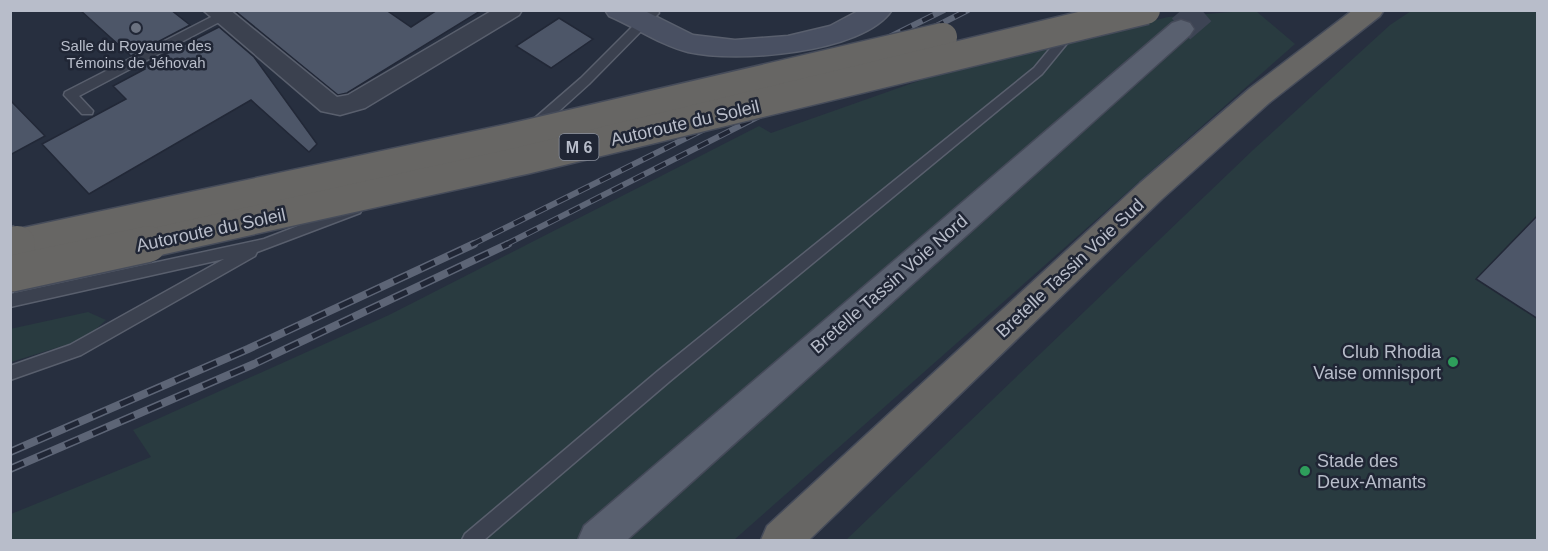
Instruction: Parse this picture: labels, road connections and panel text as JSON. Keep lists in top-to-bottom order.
{
  "streets": {
    "highway": ["Autoroute du Soleil", "M 6", "Bretelle Tassin Voie Sud"],
    "main road": ["Bretelle Tassin Voie Nord"]
  },
  "places": ["Salle du Royaume des Témoins de Jéhovah", "Club Rhodia Vaise omnisport", "Stade des Deux-Amants"]
}
